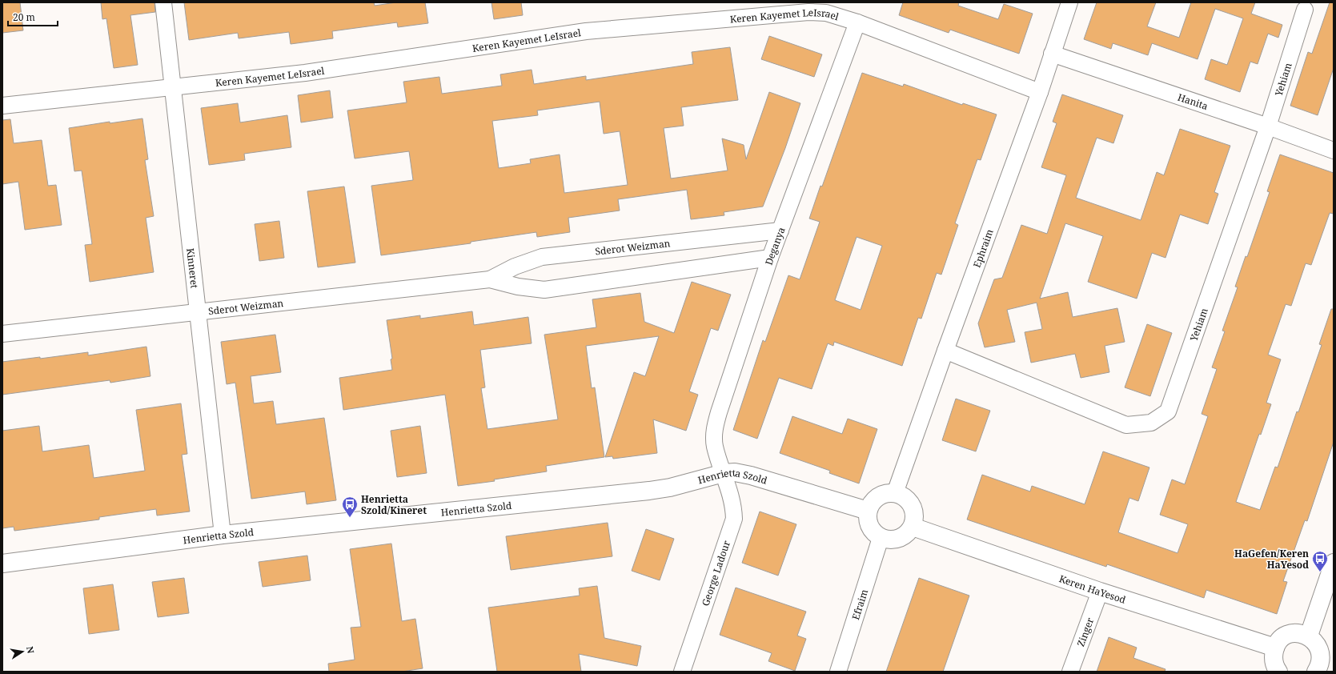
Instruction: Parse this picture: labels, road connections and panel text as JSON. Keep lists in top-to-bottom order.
{
  "streets": {
    "street": [
      "Keren Kayemet LeIsrael",
      "Yehiam",
      "Hanita",
      "Deganya",
      "Sderot Weizman",
      "Ephraim",
      "Kinneret",
      "Henrietta Szold",
      "George Ladour",
      "Keren HaYesod",
      "Efraim",
      "Zinger"
    ]
  },
  "crossings": [
    ["Keren Kayemet LeIsrael", "Deganya"],
    ["Keren Kayemet LeIsrael", "Ephraim"],
    ["Keren Kayemet LeIsrael", "Kinneret"],
    ["Yehiam", "Hanita"],
    ["Yehiam", "Ephraim"],
    ["Hanita", "Ephraim"],
    ["Deganya", "Sderot Weizman"],
    ["Deganya", "Henrietta Szold"],
    ["Deganya", "George Ladour"],
    ["Sderot Weizman", "Kinneret"],
    ["Ephraim", "Henrietta Szold"],
    ["Ephraim", "Keren HaYesod"],
    ["Ephraim", "Efraim"],
    ["Kinneret", "Henrietta Szold"],
    ["Henrietta Szold", "George Ladour"],
    ["Henrietta Szold", "Keren HaYesod"],
    ["Henrietta Szold", "Efraim"],
    ["Keren HaYesod", "Efraim"],
    ["Keren HaYesod", "Zinger"]
  ],
  "places": {
    "bus stop": ["Henrietta Szold/Kineret", "HaGefen/Keren HaYesod"]
  },
  "scale_bar": "20 m",
  "north": "right"
}
